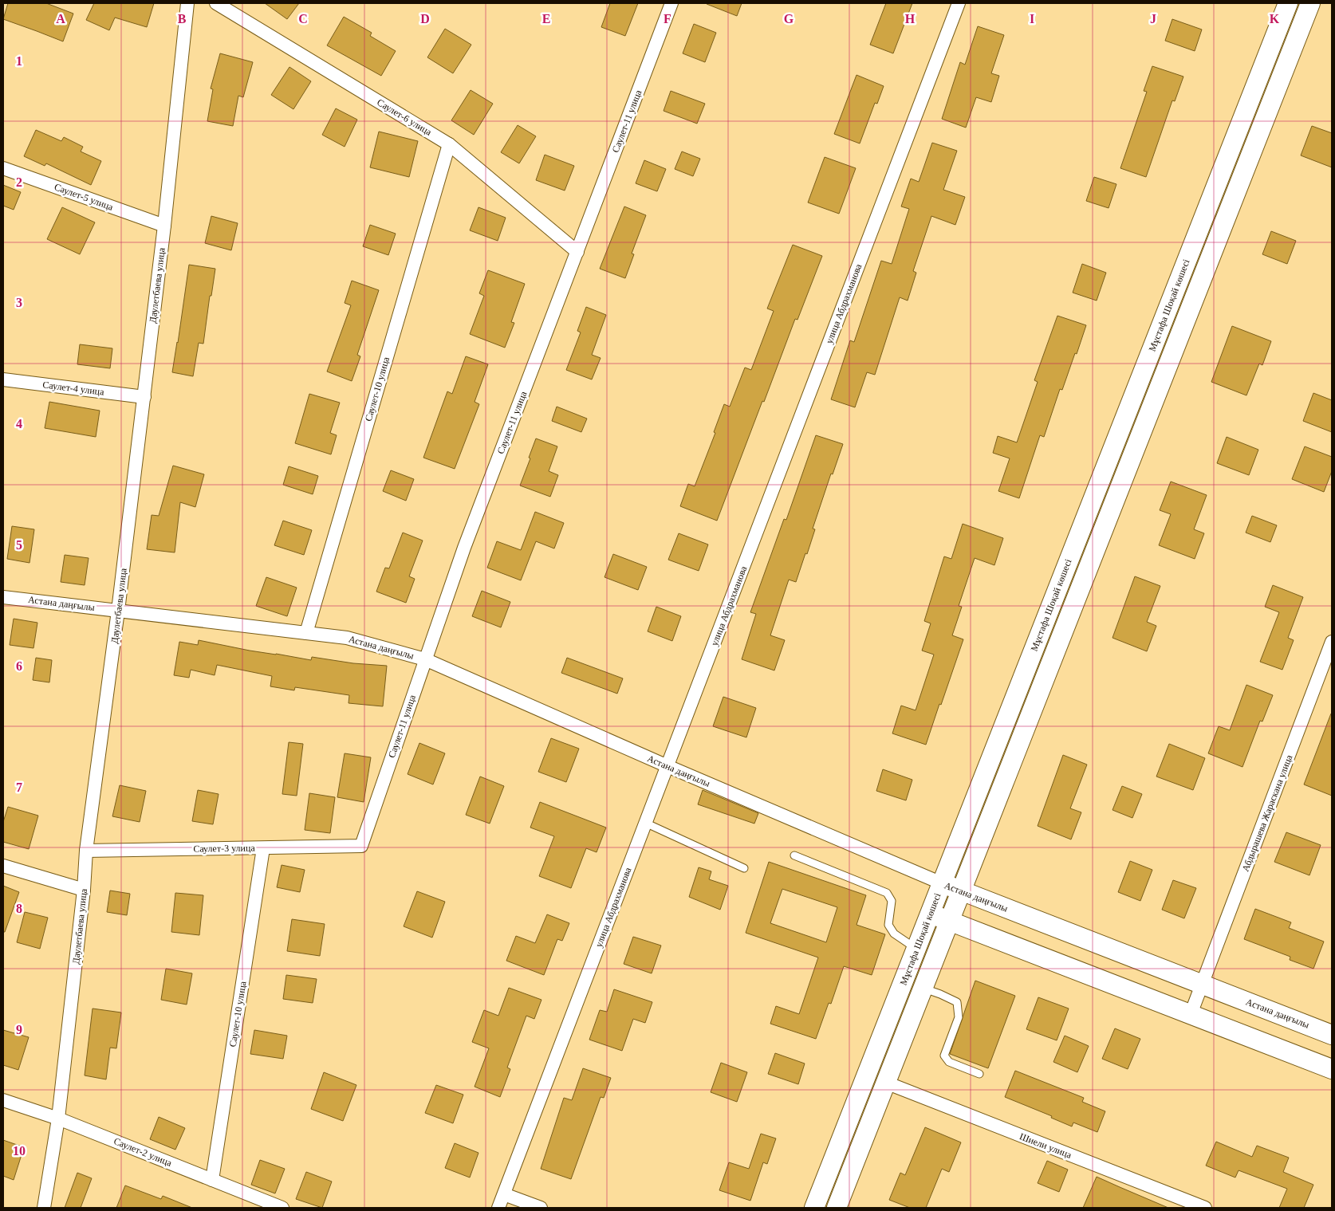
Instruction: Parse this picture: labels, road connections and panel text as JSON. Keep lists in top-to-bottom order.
{
  "streets": {
    "street": [
      "Саулет-6 улица",
      "Саулет-11 улица",
      "Саулет-5 улица",
      "Даулетбаева улица",
      "улица Абдрахманова",
      "Мұстафа Шоқай көшесі",
      "Саулет-4 улица",
      "Саулет-10 улица",
      "Астана даңғылы",
      "Абдырашева Жараскана улица",
      "Саулет-3 улица",
      "Шиели улица",
      "Саулет-2 улица"
    ]
  },
  "crossings": [
    ["Саулет-6 улица", "Саулет-11 улица"],
    ["Саулет-6 улица", "Саулет-10 улица"],
    ["Саулет-11 улица", "Астана даңғылы"],
    ["Саулет-11 улица", "Саулет-3 улица"],
    ["Саулет-5 улица", "Даулетбаева улица"],
    ["Даулетбаева улица", "Саулет-4 улица"],
    ["Даулетбаева улица", "Астана даңғылы"],
    ["Даулетбаева улица", "Саулет-3 улица"],
    ["Даулетбаева улица", "Саулет-2 улица"],
    ["улица Абдрахманова", "Астана даңғылы"],
    ["Мұстафа Шоқай көшесі", "Астана даңғылы"],
    ["Мұстафа Шоқай көшесі", "Шиели улица"],
    ["Саулет-10 улица", "Астана даңғылы"],
    ["Саулет-10 улица", "Саулет-3 улица"],
    ["Саулет-10 улица", "Саулет-2 улица"],
    ["Астана даңғылы", "Абдырашева Жараскана улица"]
  ],
  "grid": {
    "columns": [
      "A",
      "B",
      "C",
      "D",
      "E",
      "F",
      "G",
      "H",
      "I",
      "J",
      "K"
    ],
    "rows": [
      "1",
      "2",
      "3",
      "4",
      "5",
      "6",
      "7",
      "8",
      "9",
      "10"
    ]
  }
}
